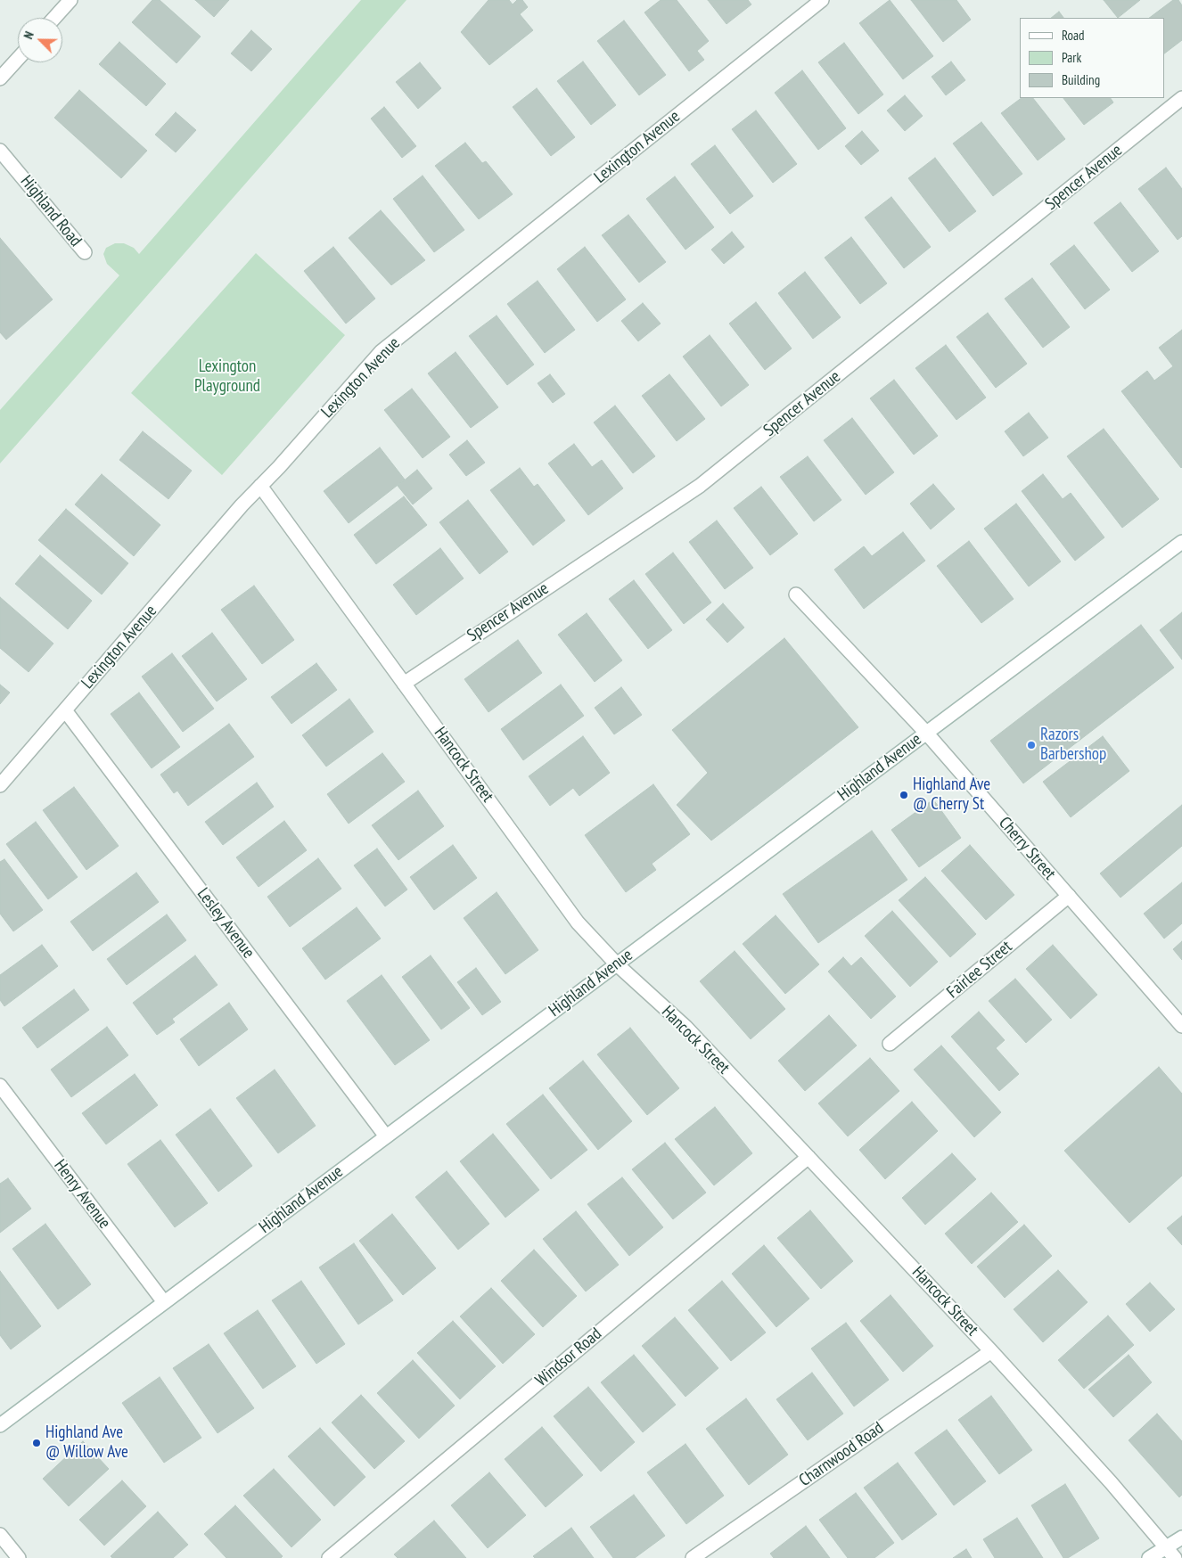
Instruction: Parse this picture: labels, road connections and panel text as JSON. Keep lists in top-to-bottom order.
{
  "streets": {
    "street": [
      "Lexington Avenue",
      "Spencer Avenue",
      "Highland Road",
      "Hancock Street",
      "Highland Avenue",
      "Cherry Street",
      "Lesley Avenue",
      "Fairlee Street",
      "Henry Avenue",
      "Windsor Road",
      "Charnwood Road"
    ]
  },
  "crossings": [
    ["Lexington Avenue", "Hancock Street"],
    ["Lexington Avenue", "Lesley Avenue"],
    ["Spencer Avenue", "Hancock Street"],
    ["Hancock Street", "Highland Avenue"],
    ["Hancock Street", "Windsor Road"],
    ["Hancock Street", "Charnwood Road"],
    ["Highland Avenue", "Cherry Street"],
    ["Highland Avenue", "Lesley Avenue"],
    ["Highland Avenue", "Henry Avenue"],
    ["Cherry Street", "Fairlee Street"]
  ],
  "parks": ["Lexington Playground"],
  "places": ["Razors Barbershop", "Highland Ave @ Cherry St", "Highland Ave @ Willow Ave"],
  "legend": ["Road", "Park", "Building"],
  "north": "top left"
}
